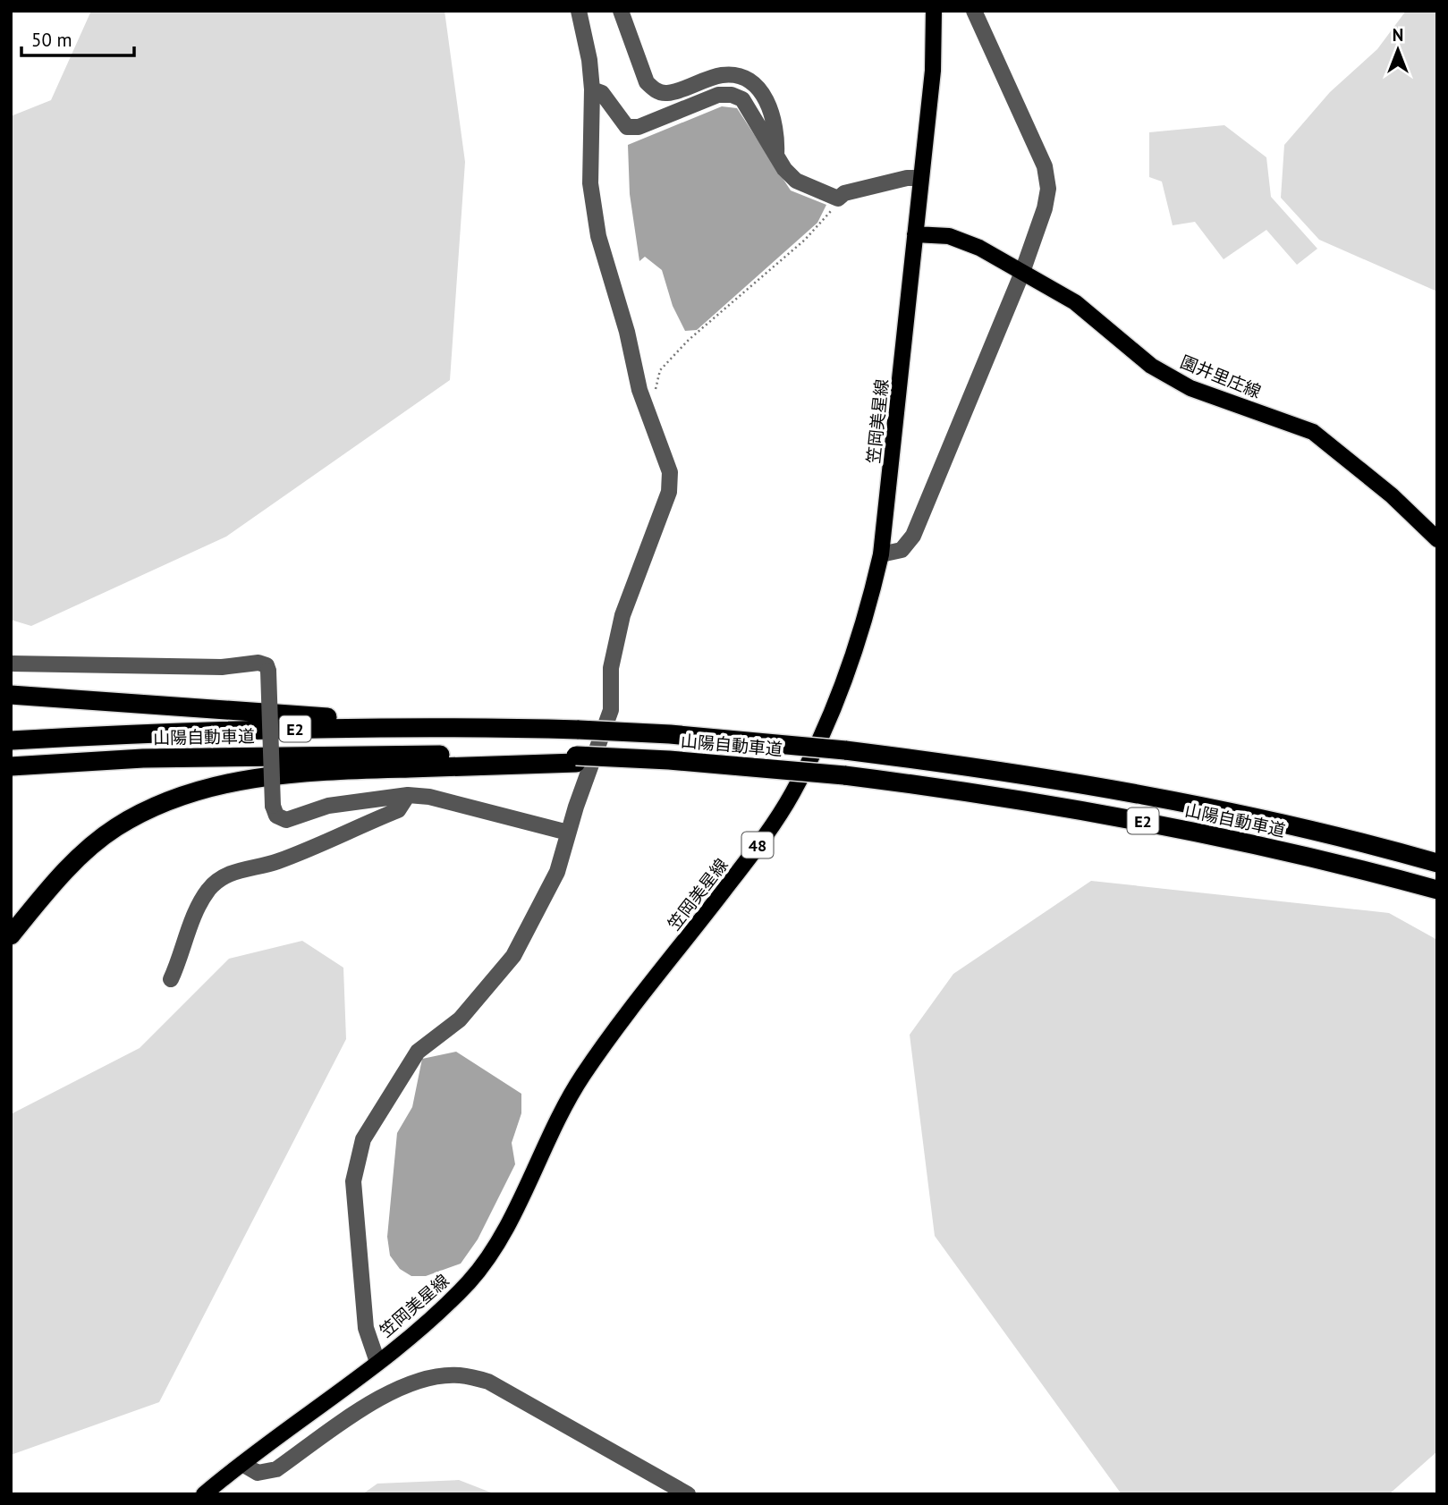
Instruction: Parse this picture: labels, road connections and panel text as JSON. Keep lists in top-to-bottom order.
{
  "streets": {
    "highway": ["E2", "山陽自動車道"],
    "main road": ["園井里庄線", "笠岡美星線", "48"]
  },
  "crossings": [
    ["園井里庄線", "笠岡美星線"]
  ],
  "scale_bar": "50 m",
  "north": "top"
}
